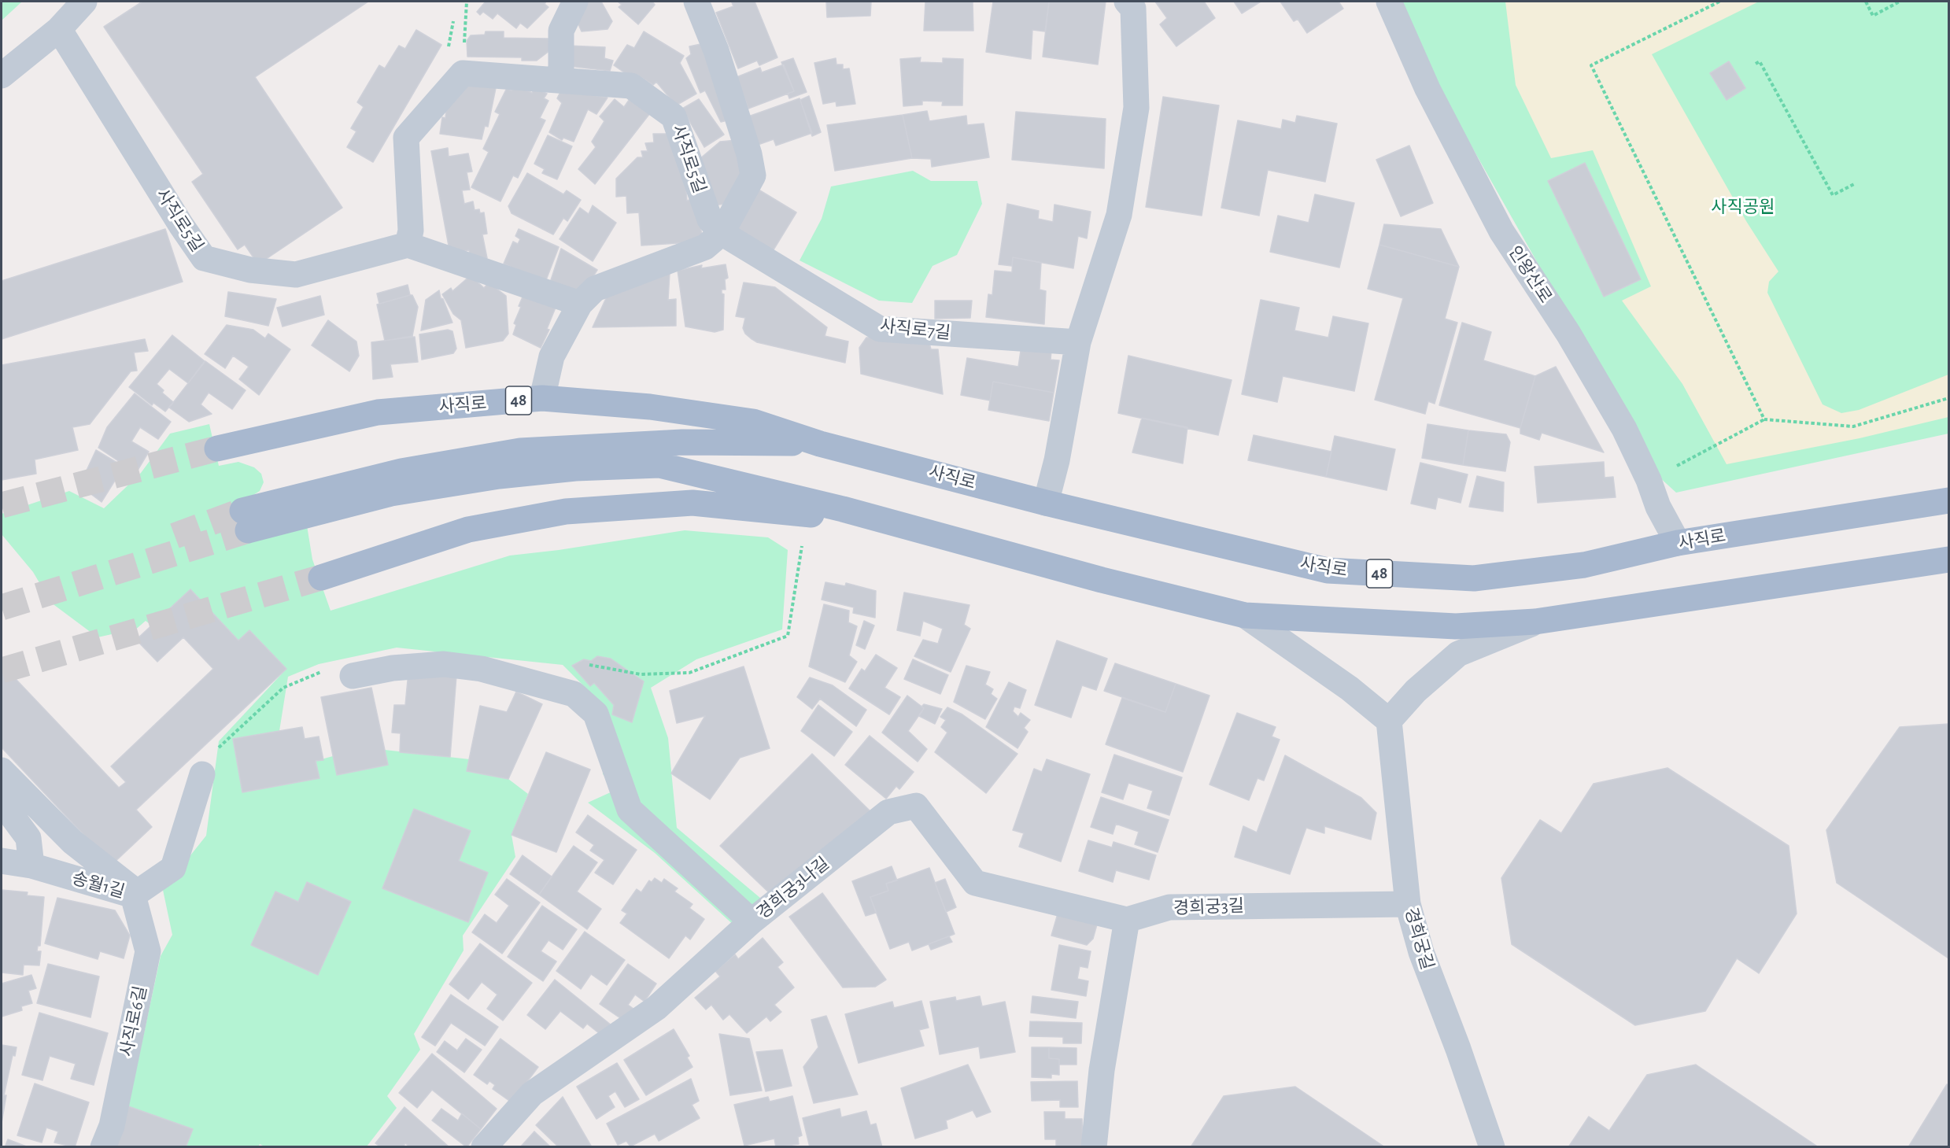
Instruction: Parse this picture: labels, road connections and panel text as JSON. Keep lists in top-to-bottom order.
{
  "streets": {
    "main road": ["48", "사직로"],
    "street": [
      "사직로5길",
      "인왕산로",
      "사직로7길",
      "송월1길",
      "경희궁3나길",
      "경희궁3길",
      "경희궁길",
      "사직로6길"
    ]
  },
  "crossings": [
    ["사직로5길", "사직로7길"],
    ["인왕산로", "사직로"],
    ["송월1길", "사직로6길"],
    ["경희궁3나길", "경희궁3길"],
    ["경희궁3길", "경희궁길"]
  ],
  "parks": ["사직공원"]
}
